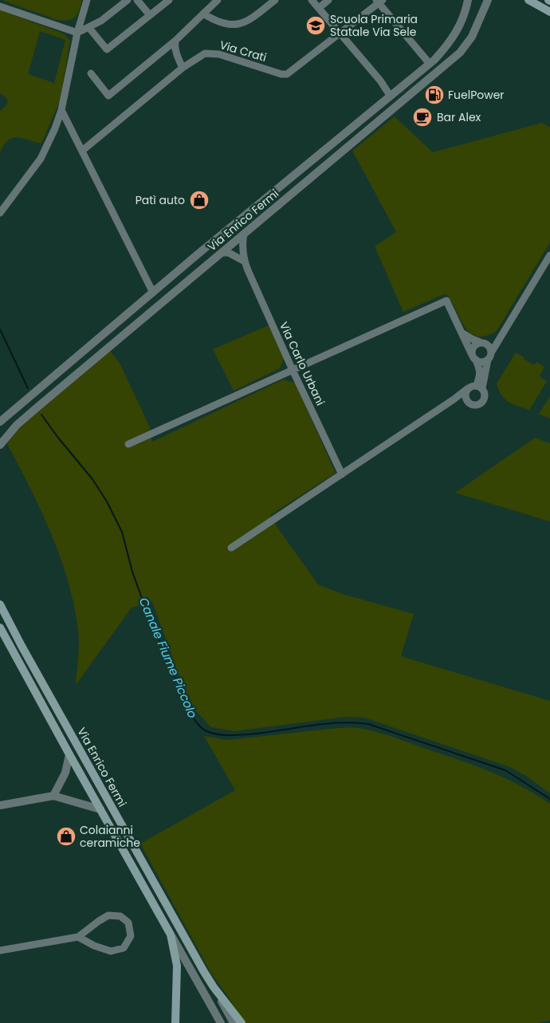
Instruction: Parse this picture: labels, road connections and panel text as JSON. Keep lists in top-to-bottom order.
{
  "streets": {
    "main road": ["Via Enrico Fermi"],
    "street": ["Via Crati", "Via Carlo Urbani"]
  },
  "crossings": [
    ["Via Enrico Fermi", "Via Carlo Urbani"]
  ],
  "water": ["Canale Fiume Piccolo"],
  "places": {
    "school or university": ["Scuola Primaria Statale Via Sele"],
    "fuel station": ["FuelPower"],
    "cafe": ["Bar Alex"],
    "shop": ["Patì auto", "Colaianni ceramiche"]
  }
}
